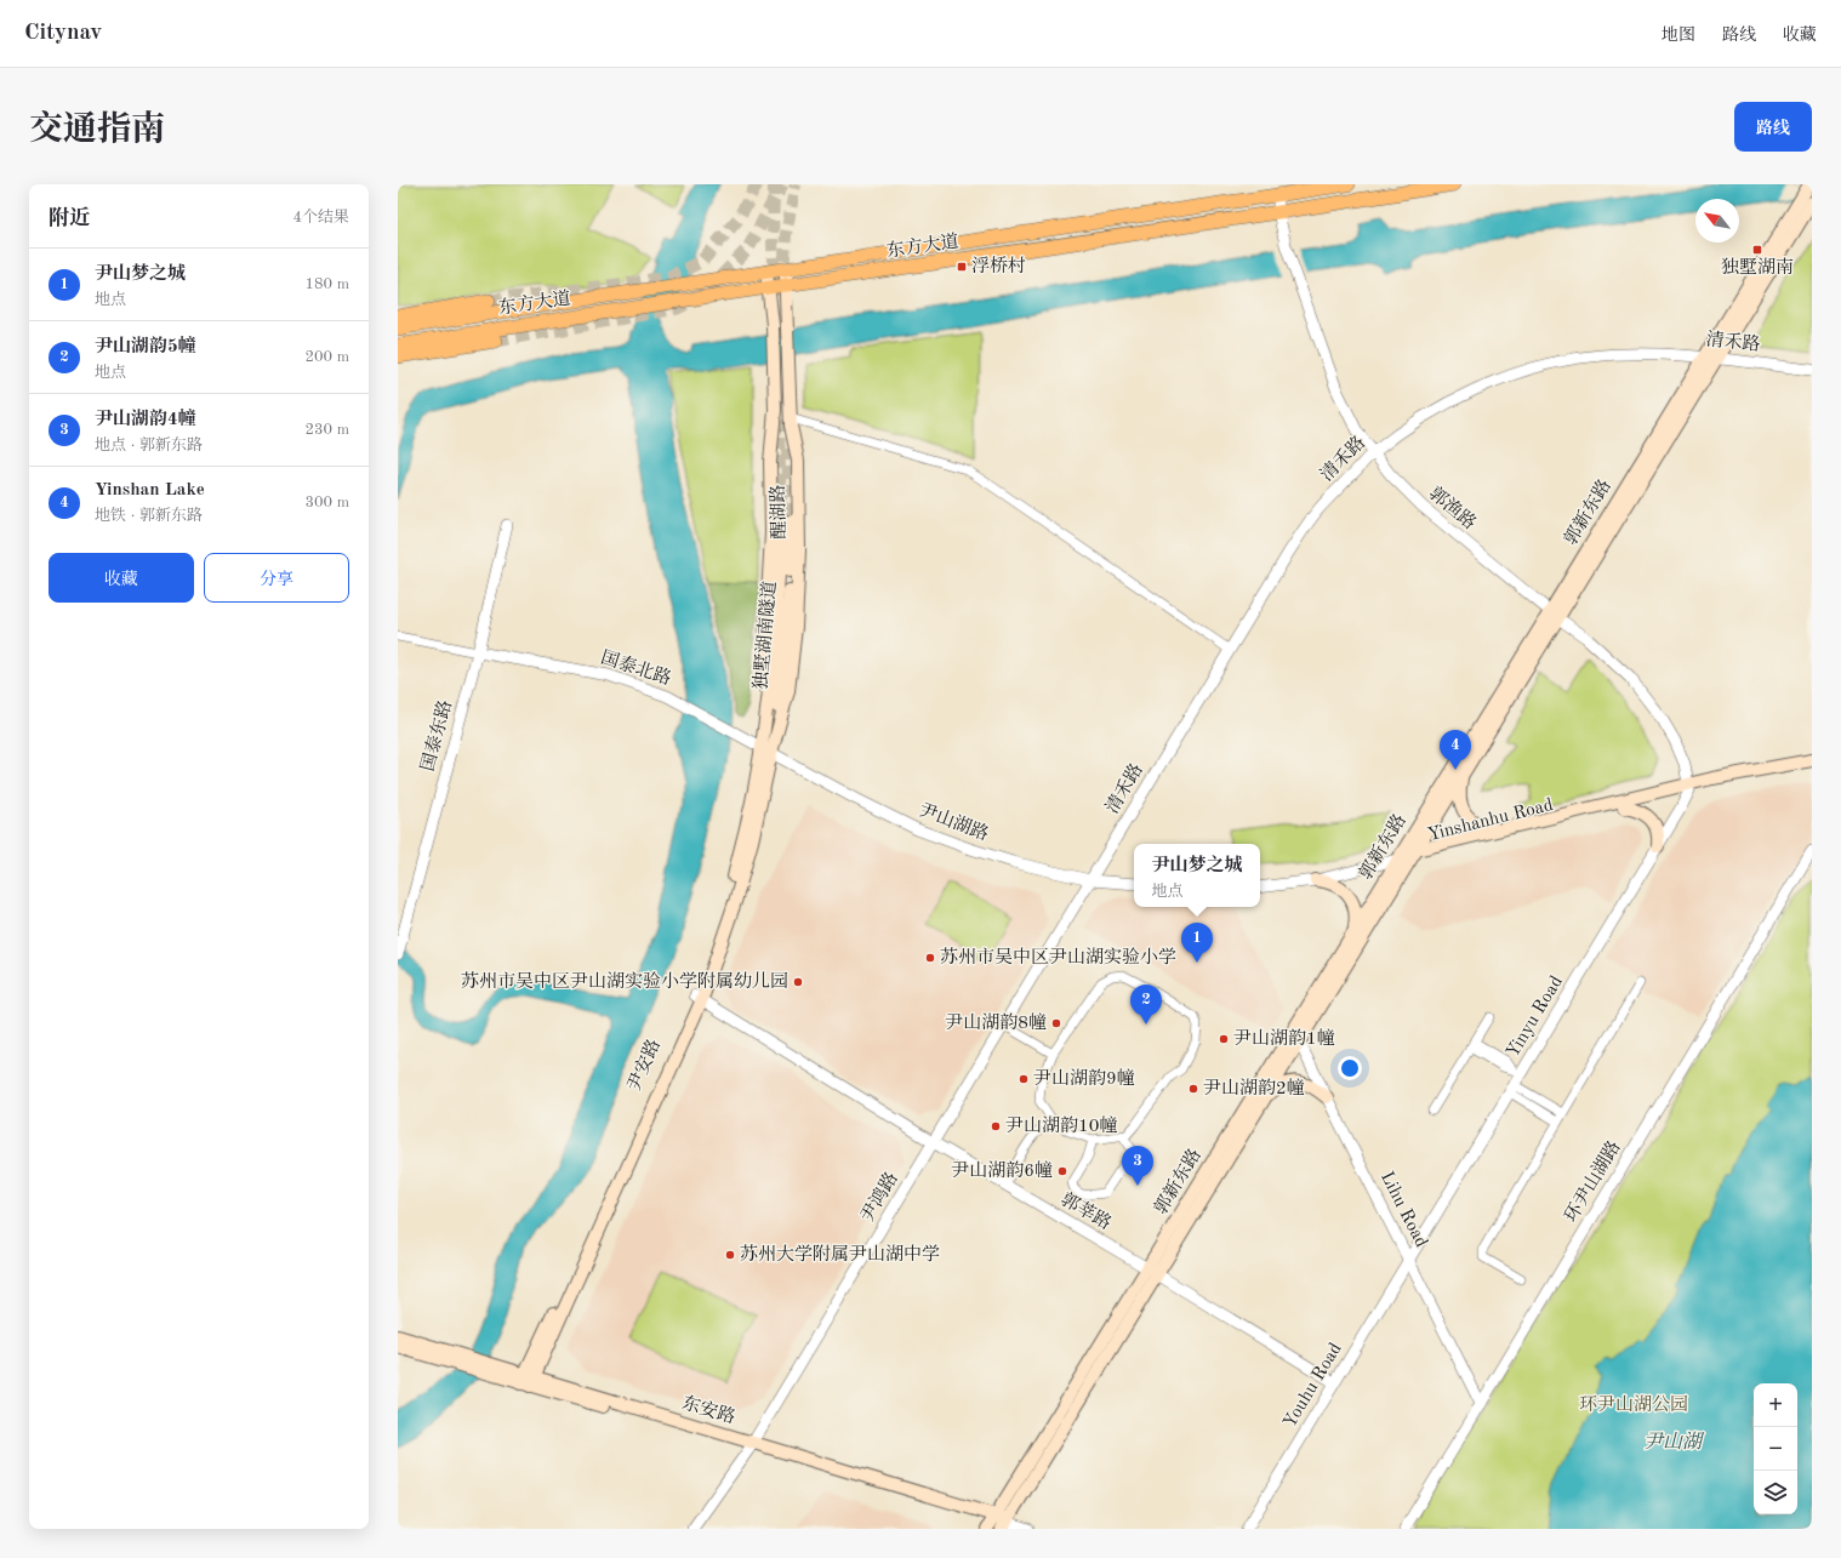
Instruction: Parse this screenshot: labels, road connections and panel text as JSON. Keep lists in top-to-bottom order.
{
  "streets": {
    "main road": [
      "东方大道",
      "醒湖路",
      "郭新东路",
      "独墅湖南隧道",
      "Yinshanhu Road",
      "尹安路",
      "东安路"
    ],
    "street": [
      "清禾路",
      "郭渔路",
      "国泰北路",
      "国泰东路",
      "尹山湖路",
      "Yinyu Road",
      "环尹山湖路",
      "尹鸿路",
      "Lihu Road",
      "郭莘路",
      "Youhu Road"
    ]
  },
  "crossings": [
    ["东方大道", "郭渔路"],
    ["东方大道", "醒湖路"],
    ["清禾路", "郭渔路"],
    ["清禾路", "郭新东路"],
    ["清禾路", "尹山湖路"],
    ["清禾路", "尹鸿路"],
    ["郭渔路", "郭新东路"],
    ["郭渔路", "Yinshanhu Road"],
    ["郭渔路", "Yinyu Road"],
    ["醒湖路", "独墅湖南隧道"],
    ["醒湖路", "国泰北路"],
    ["醒湖路", "尹山湖路"],
    ["醒湖路", "尹安路"],
    ["郭新东路", "Yinshanhu Road"],
    ["郭新东路", "Lihu Road"],
    ["郭新东路", "郭莘路"],
    ["郭新东路", "东安路"],
    ["独墅湖南隧道", "国泰北路"],
    ["独墅湖南隧道", "尹山湖路"],
    ["独墅湖南隧道", "尹安路"],
    ["国泰北路", "国泰东路"],
    ["国泰北路", "尹山湖路"],
    ["国泰北路", "尹安路"],
    ["Yinshanhu Road", "Yinyu Road"],
    ["尹山湖路", "尹安路"],
    ["尹山湖路", "尹鸿路"],
    ["Yinyu Road", "Lihu Road"],
    ["Yinyu Road", "Youhu Road"],
    ["尹安路", "郭莘路"],
    ["尹安路", "东安路"],
    ["环尹山湖路", "Lihu Road"],
    ["尹鸿路", "郭莘路"],
    ["尹鸿路", "东安路"],
    ["Lihu Road", "Youhu Road"],
    ["郭莘路", "Youhu Road"]
  ],
  "water": ["尹山湖"],
  "parks": ["环尹山湖公园"],
  "places": {
    "transit": ["独墅湖南", "浮桥村"],
    "other": [
      "苏州市吴中区尹山湖实验小学",
      "苏州市吴中区尹山湖实验小学附属幼儿园",
      "尹山湖韵8幢",
      "尹山湖韵1幢",
      "尹山湖韵9幢",
      "尹山湖韵2幢",
      "尹山湖韵10幢",
      "尹山湖韵6幢",
      "苏州大学附属尹山湖中学"
    ]
  },
  "north": "top left",
  "page": {
    "header": "Citynav",
    "nav": ["地图", "路线", "收藏"],
    "title": "交通指南",
    "buttons": [
      "路线",
      ["收藏", "分享"]
    ],
    "heading": ["附近", "4个结果"],
    "list": [
      {
        "mark": "1",
        "name": "尹山梦之城",
        "note": "地点",
        "value": "180 m"
      },
      {
        "mark": "2",
        "name": "尹山湖韵5幢",
        "note": "地点",
        "value": "200 m"
      },
      {
        "mark": "3",
        "name": "尹山湖韵4幢",
        "note": "地点 · 郭新东路",
        "value": "230 m"
      },
      {
        "mark": "4",
        "name": "Yinshan Lake",
        "note": "地铁 · 郭新东路",
        "value": "300 m"
      }
    ],
    "pins": [
      "4",
      "1",
      "2",
      "3"
    ],
    "popup": ["尹山梦之城", "地点"],
    "map_buttons": ["+", "−"]
  }
}
